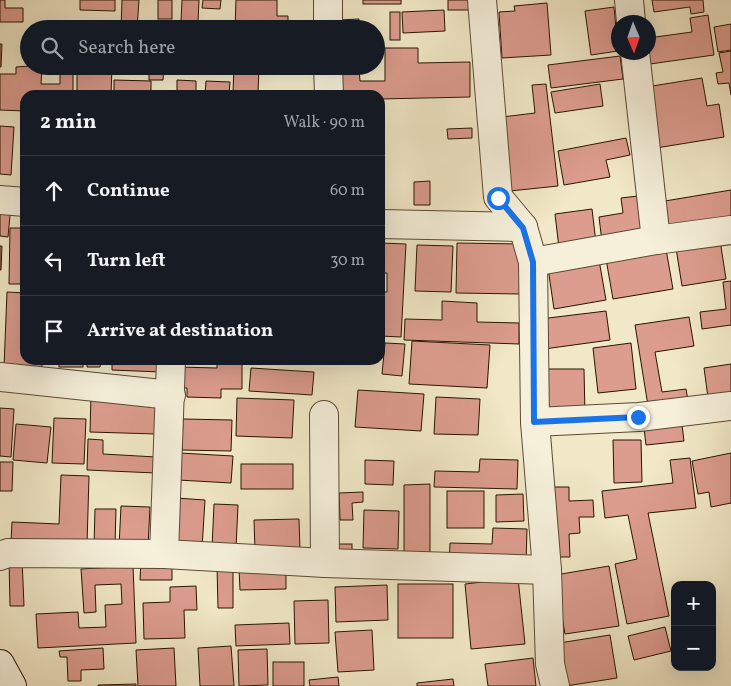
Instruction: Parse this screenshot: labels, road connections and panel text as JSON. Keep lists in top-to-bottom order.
{
  "north": "bottom",
  "page": {
    "search": "Search here",
    "heading": ["2 min", "Walk · 90 m"],
    "list": [
      ["Continue", "60 m"],
      ["Turn left", "30 m"],
      "Arrive at destination"
    ],
    "map_buttons": ["+", "−"]
  }
}
